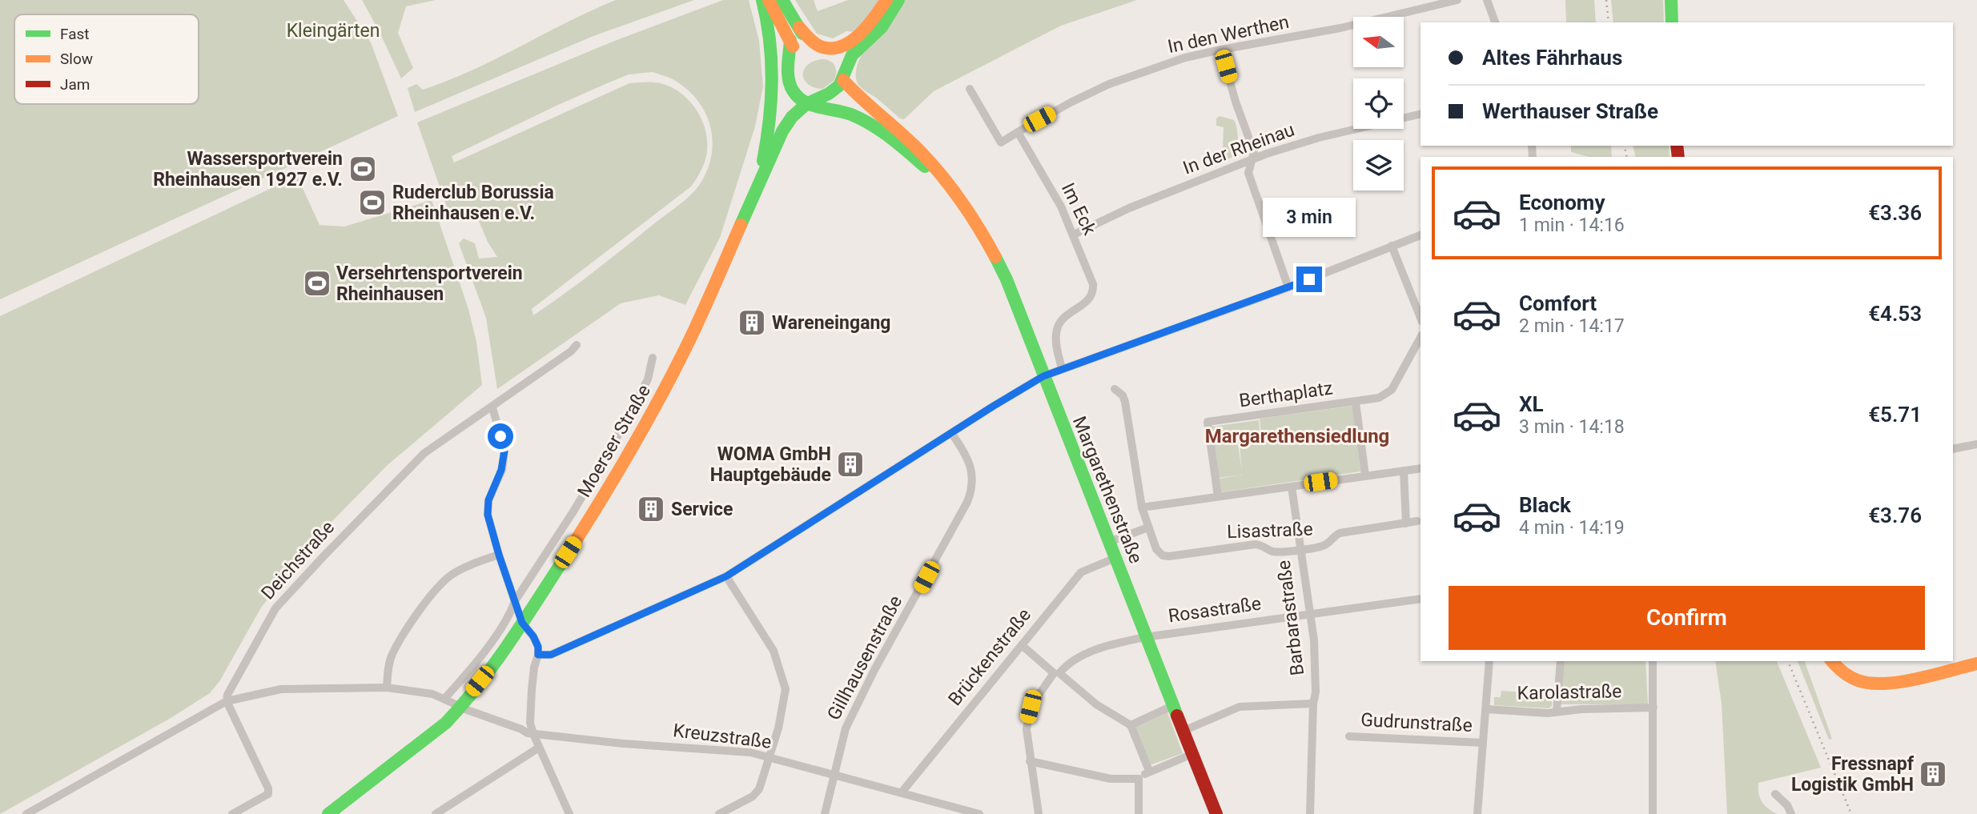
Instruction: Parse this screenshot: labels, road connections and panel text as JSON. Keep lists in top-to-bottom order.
{
  "streets": {
    "main road": ["Moerser Straße", "Margarethenstraße"],
    "street": [
      "In den Werthen",
      "In der Rheinau",
      "Im Eck",
      "Berthaplatz",
      "Lisastraße",
      "Deichstraße",
      "Rosastraße",
      "Barbarastraße",
      "Brückenstraße",
      "Gillhausenstraße",
      "Karolastraße",
      "Gudrunstraße",
      "Kreuzstraße"
    ]
  },
  "crossings": [
    ["In den Werthen", "Im Eck"],
    ["In der Rheinau", "Im Eck"],
    ["Moerser Straße", "Margarethenstraße"],
    ["Moerser Straße", "Kreuzstraße"],
    ["Margarethenstraße", "Rosastraße"],
    ["Margarethenstraße", "Brückenstraße"],
    ["Lisastraße", "Barbarastraße"],
    ["Deichstraße", "Kreuzstraße"],
    ["Rosastraße", "Barbarastraße"],
    ["Brückenstraße", "Kreuzstraße"],
    ["Gillhausenstraße", "Kreuzstraße"]
  ],
  "districts": ["Margarethensiedlung"],
  "parks": ["Kleingärten"],
  "places": {
    "sports": ["Wassersportverein Rheinhausen 1927 e.V.", "Ruderclub Borussia Rheinhausen e.V.", "Versehrtensportverein Rheinhausen"],
    "building": [
      "Wareneingang",
      "WOMA GmbH Hauptgebäude",
      "Service",
      "Fressnapf Logistik GmbH"
    ]
  },
  "legend": ["Fast", "Slow", "Jam"],
  "north": "left",
  "page": {
    "banner": ["Altes Fährhaus", "Werthauser Straße"],
    "list": [
      {
        "name": "Economy",
        "note": "1 min · 14:16",
        "value": "€3.36"
      },
      {
        "name": "Comfort",
        "note": "2 min · 14:17",
        "value": "€4.53"
      },
      {
        "name": "XL",
        "note": "3 min · 14:18",
        "value": "€5.71"
      },
      {
        "name": "Black",
        "note": "4 min · 14:19",
        "value": "€3.76"
      }
    ],
    "bubble": "3 min",
    "buttons": "Confirm"
  }
}
